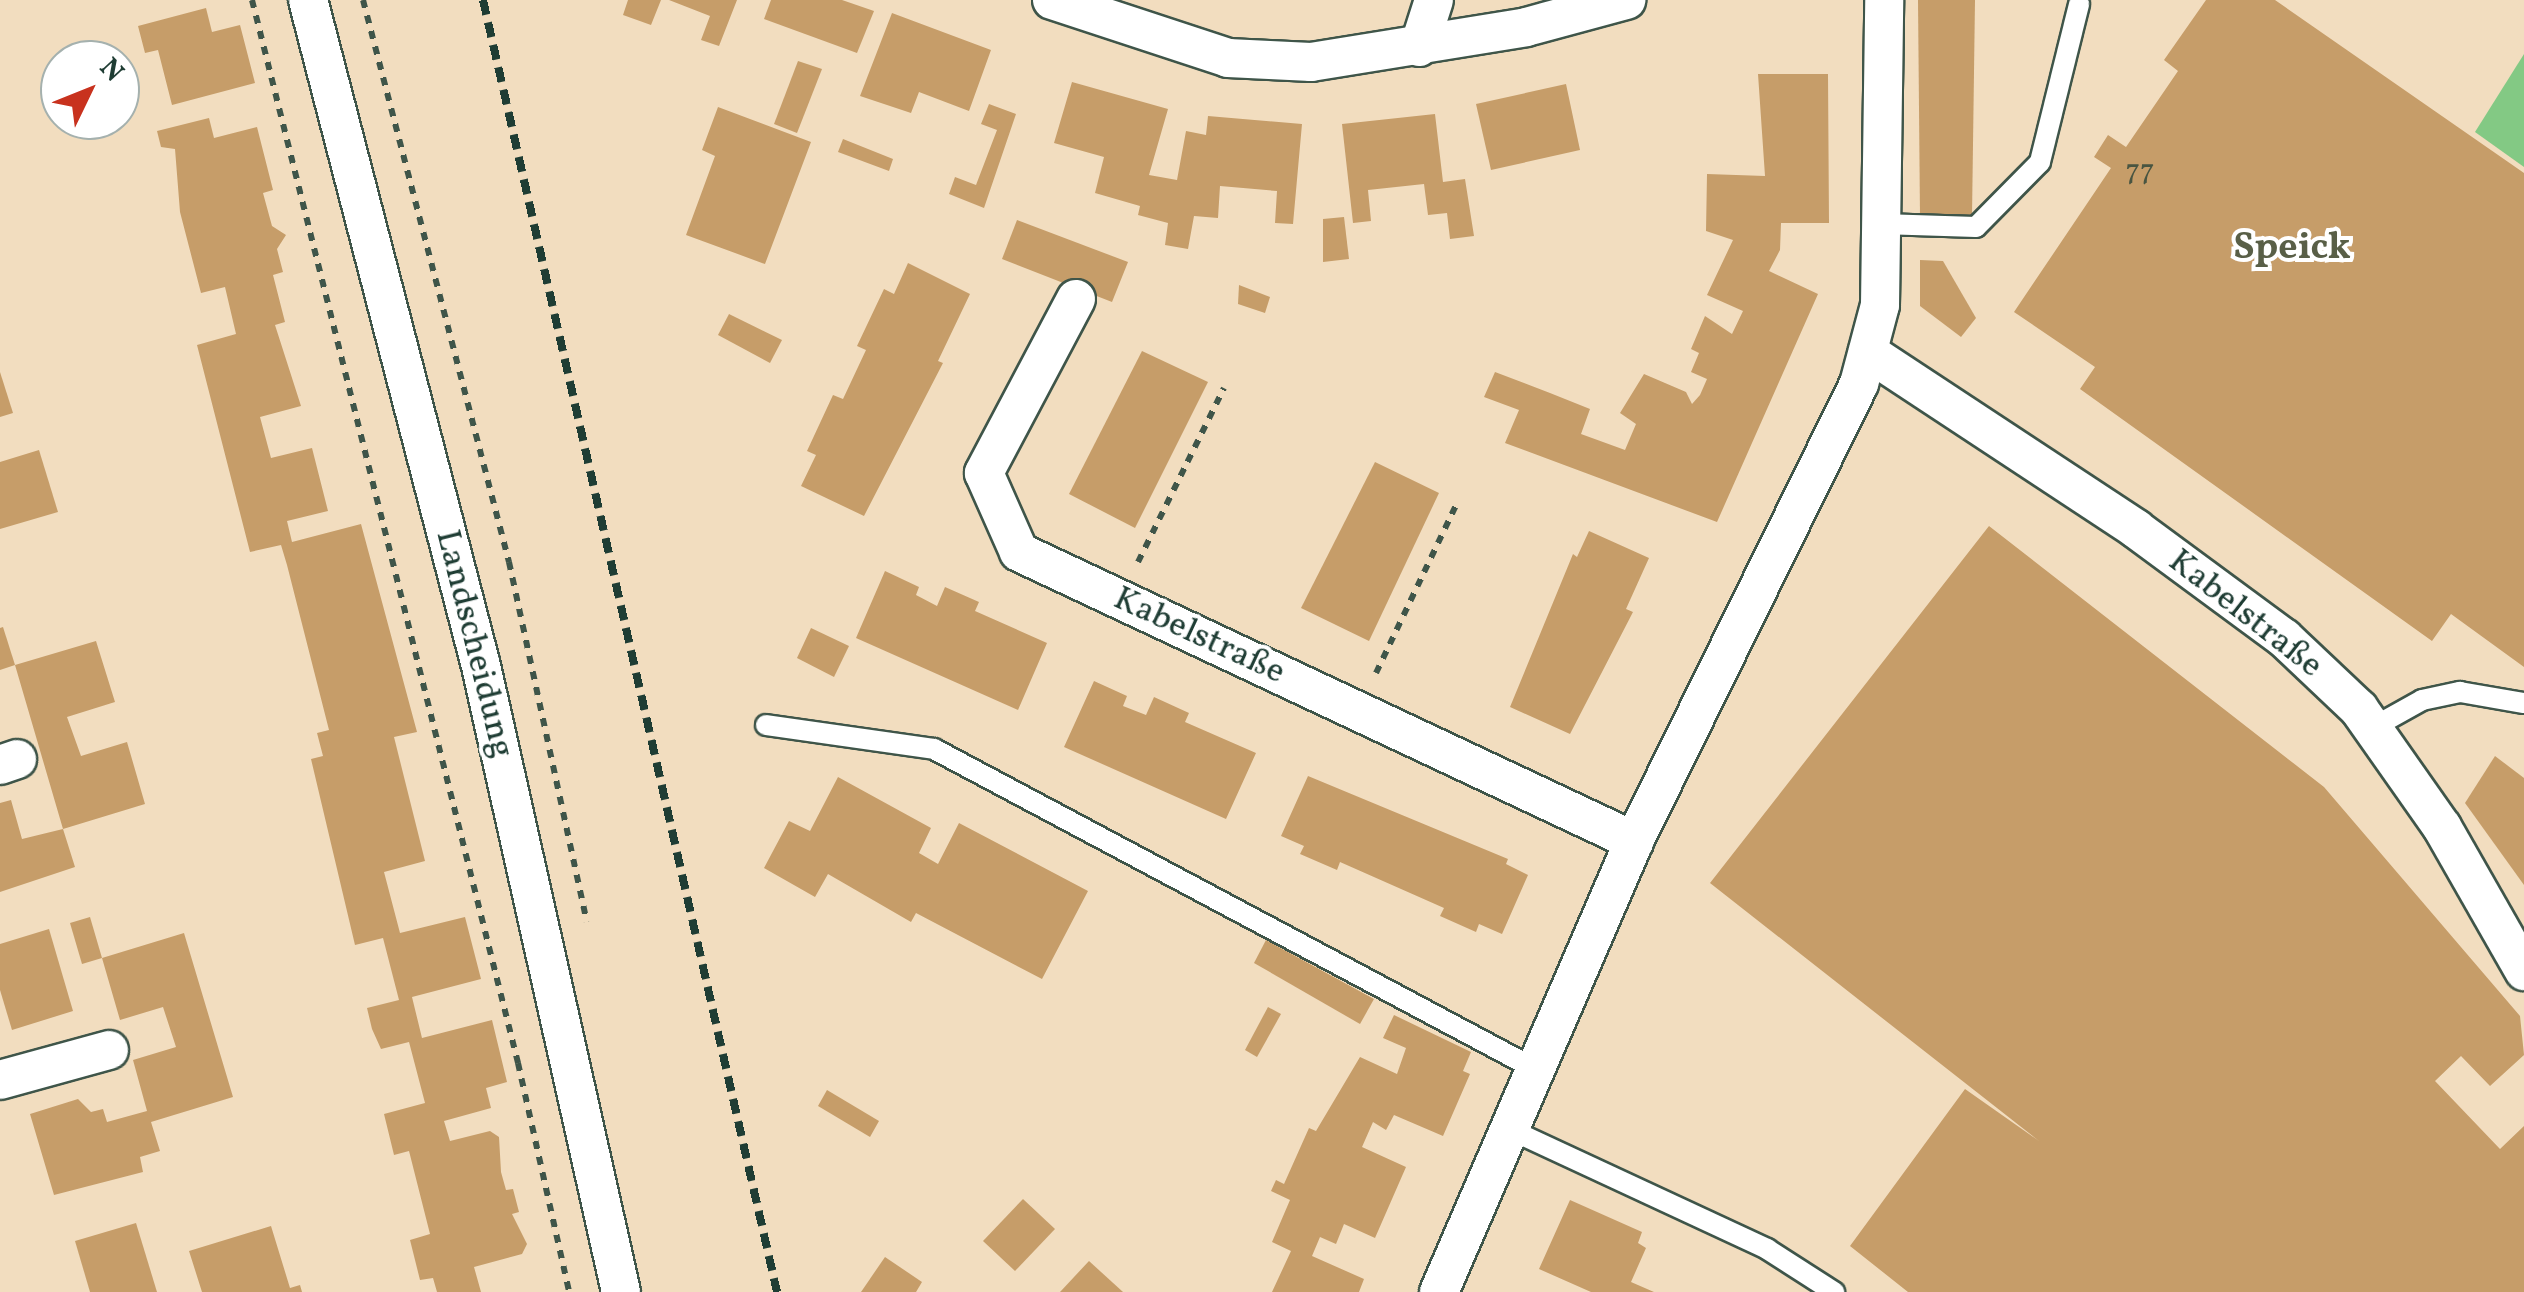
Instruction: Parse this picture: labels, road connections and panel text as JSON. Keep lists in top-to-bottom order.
{
  "streets": {
    "street": ["Kabelstraße", "Landscheidung"]
  },
  "districts": ["Speick"],
  "house_numbers": ["77"],
  "north": "top right"
}
